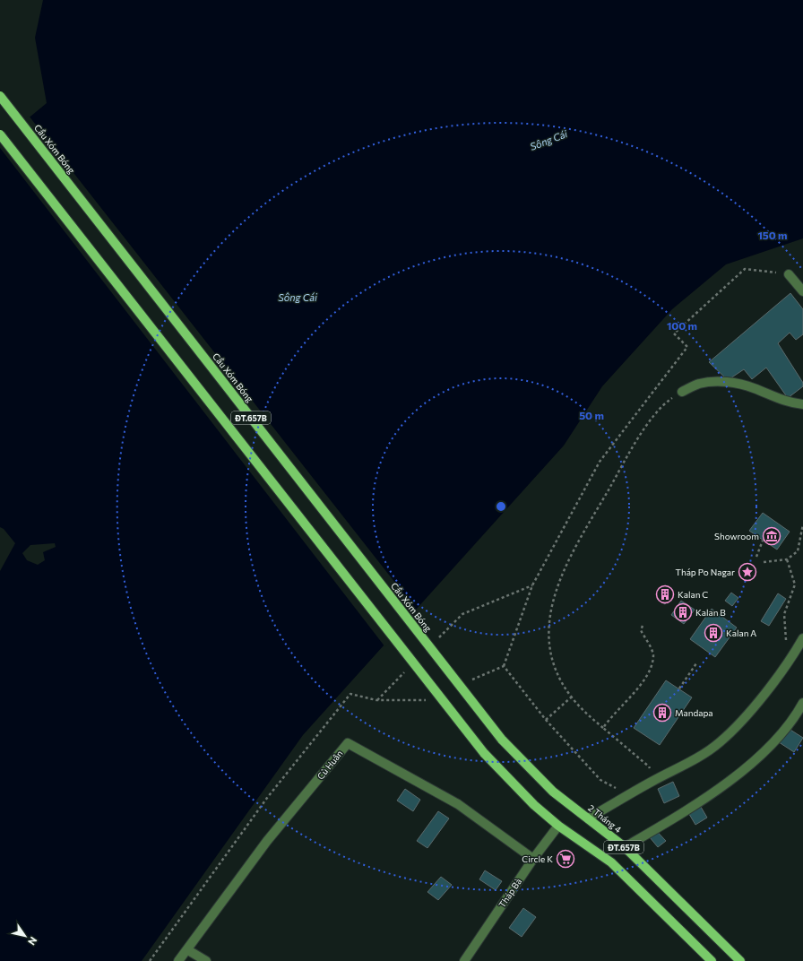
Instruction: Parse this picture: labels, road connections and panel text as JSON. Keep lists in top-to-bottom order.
{
  "streets": {
    "main road": ["Cầu Xóm Bóng", "ĐT.657B", "2 Tháng 4"],
    "street": ["Cù Huân", "Tháp Bà"]
  },
  "crossings": [
    ["Cầu Xóm Bóng", "2 Tháng 4"],
    ["ĐT.657B", "Tháp Bà"],
    ["Cù Huân", "Tháp Bà"]
  ],
  "water": ["Sông Cái"],
  "places": {
    "museum": ["Showroom"],
    "place": ["Tháp Po Nagar"],
    "building": [
      "Kalan C",
      "Kalan B",
      "Kalan A",
      "Mandapa"
    ],
    "supermarket": ["Circle K"]
  },
  "north": "bottom right",
  "rings": ["150 m", "100 m", "50 m"]
}
